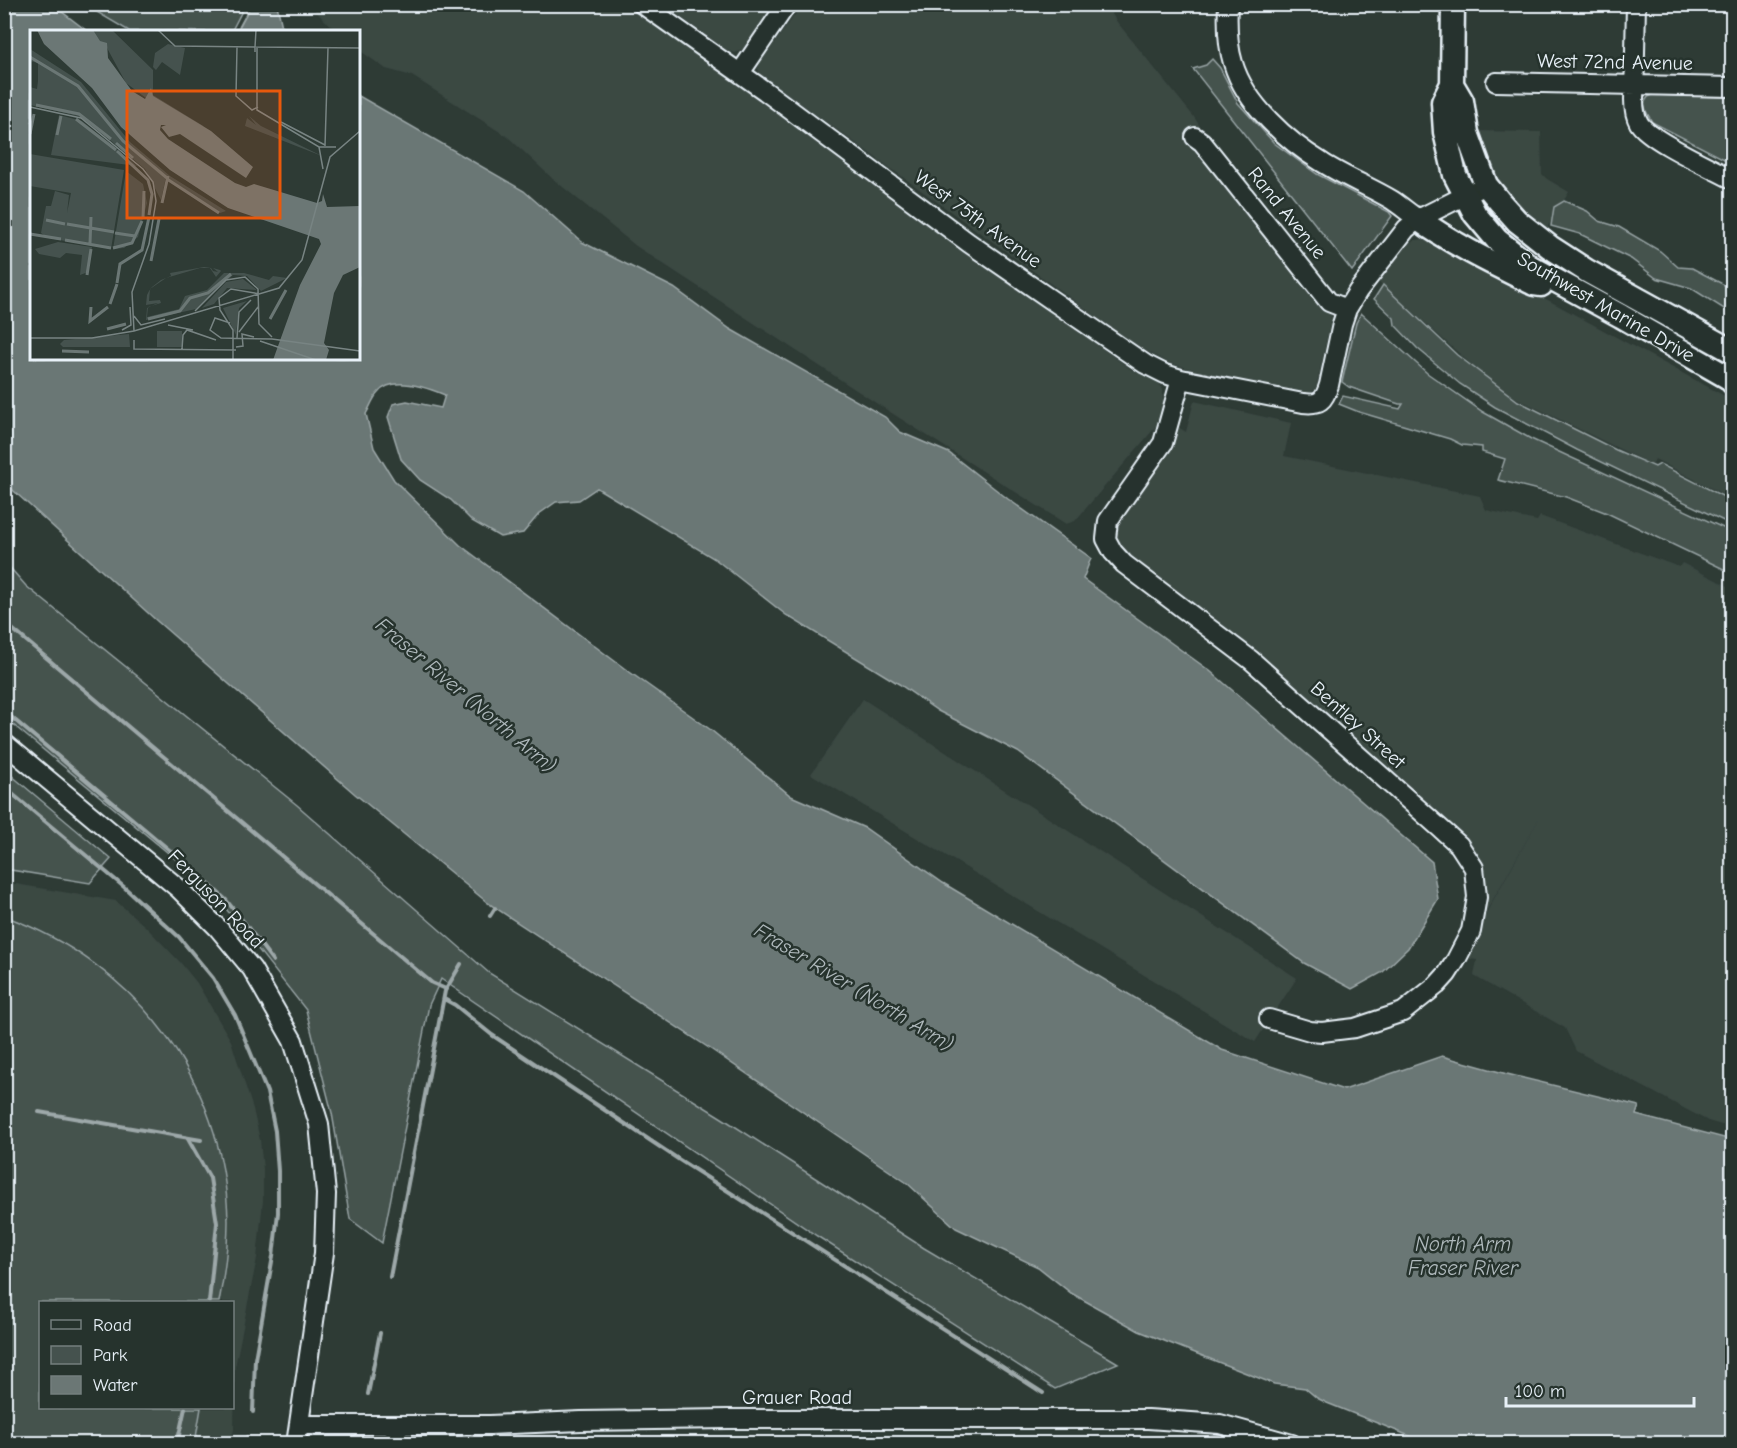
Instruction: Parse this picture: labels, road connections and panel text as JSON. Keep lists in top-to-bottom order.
{
  "streets": {
    "main road": ["Southwest Marine Drive"],
    "street": [
      "West 72nd Avenue",
      "Rand Avenue",
      "West 75th Avenue",
      "Bentley Street",
      "Ferguson Road",
      "Grauer Road"
    ]
  },
  "crossings": [
    ["Rand Avenue", "West 75th Avenue"],
    ["West 75th Avenue", "Bentley Street"],
    ["Ferguson Road", "Grauer Road"]
  ],
  "water": ["Fraser River (North Arm)", "North Arm Fraser River"],
  "legend": ["Road", "Park", "Water"],
  "scale_bar": "100 m"
}
